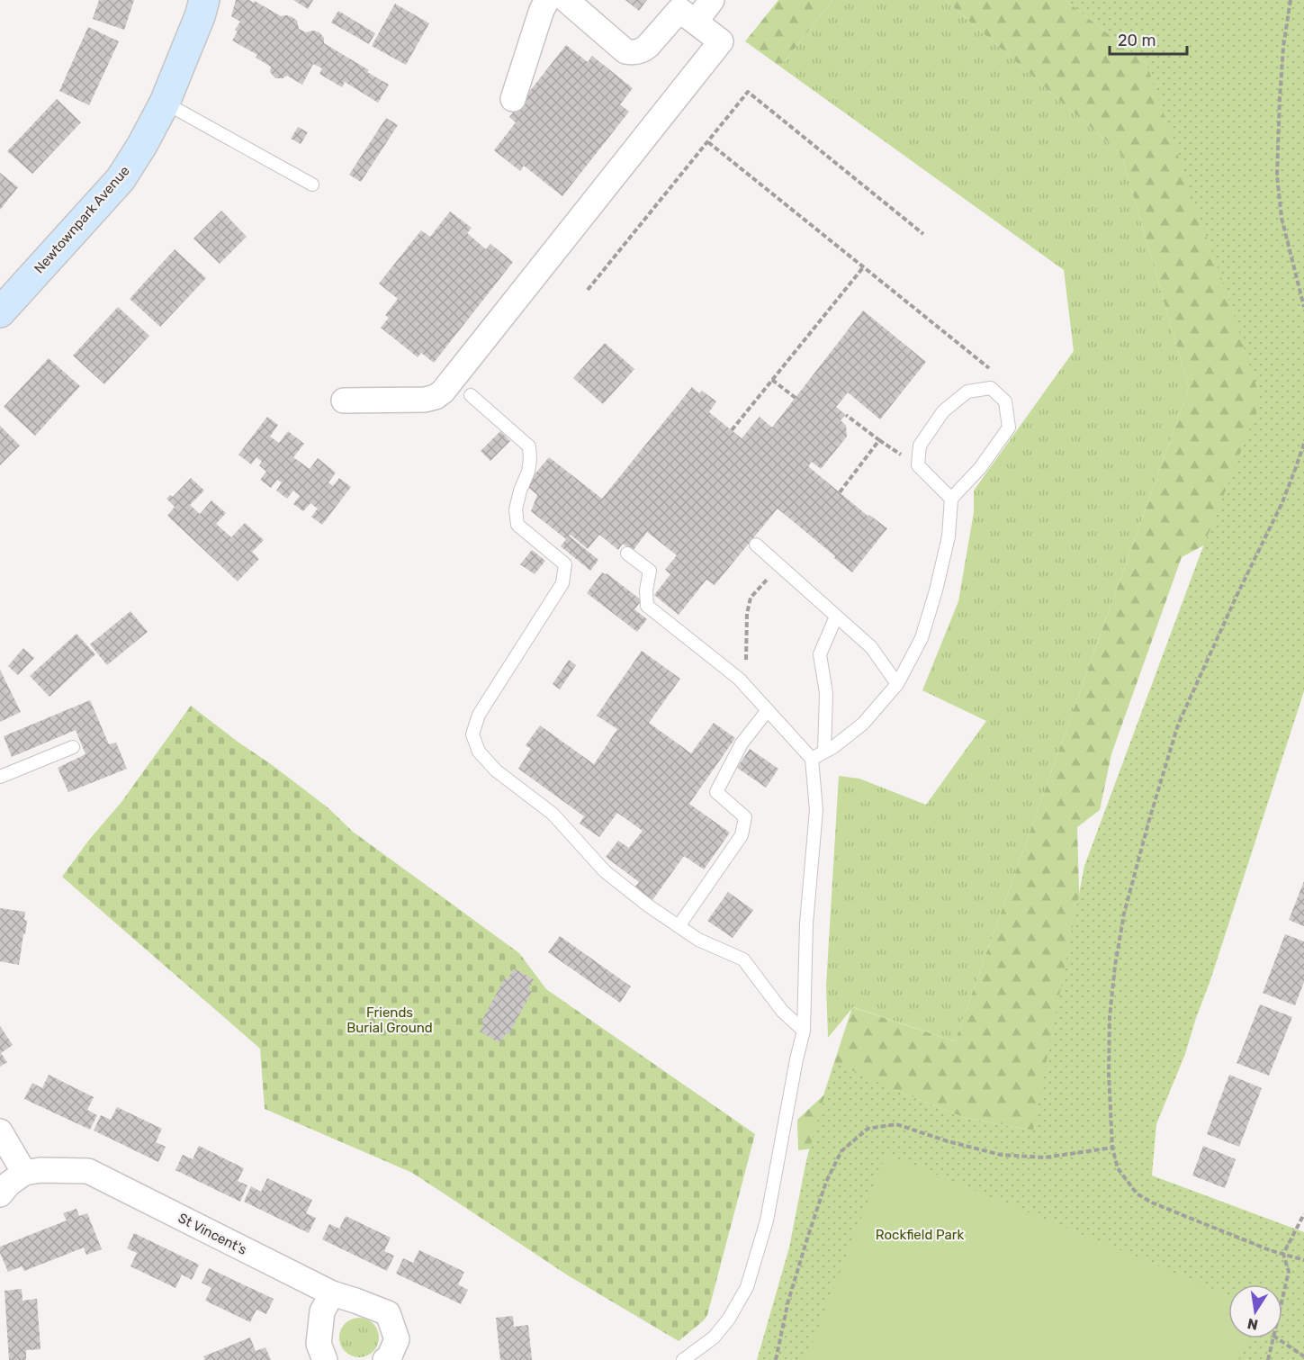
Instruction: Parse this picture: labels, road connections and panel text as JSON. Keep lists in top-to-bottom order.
{
  "streets": {
    "main road": ["Newtownpark Avenue"],
    "street": ["St Vincent's"]
  },
  "parks": ["Friends Burial Ground", "Rockfield Park"],
  "scale_bar": "20 m",
  "north": "bottom"
}
